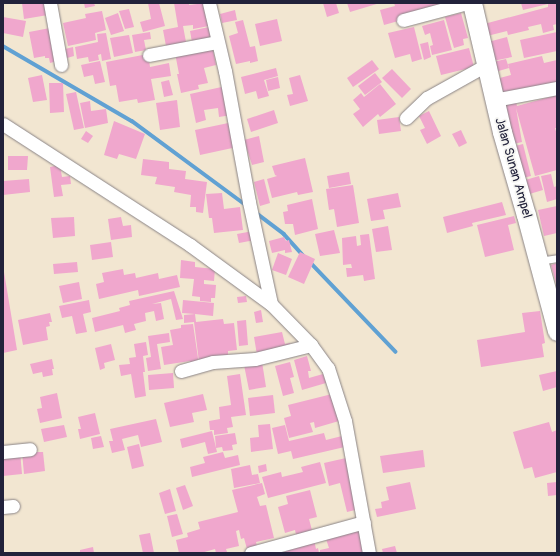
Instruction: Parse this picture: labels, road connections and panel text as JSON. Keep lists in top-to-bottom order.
{
  "streets": {
    "main road": ["Jalan Sunan Ampel"]
  }
}
